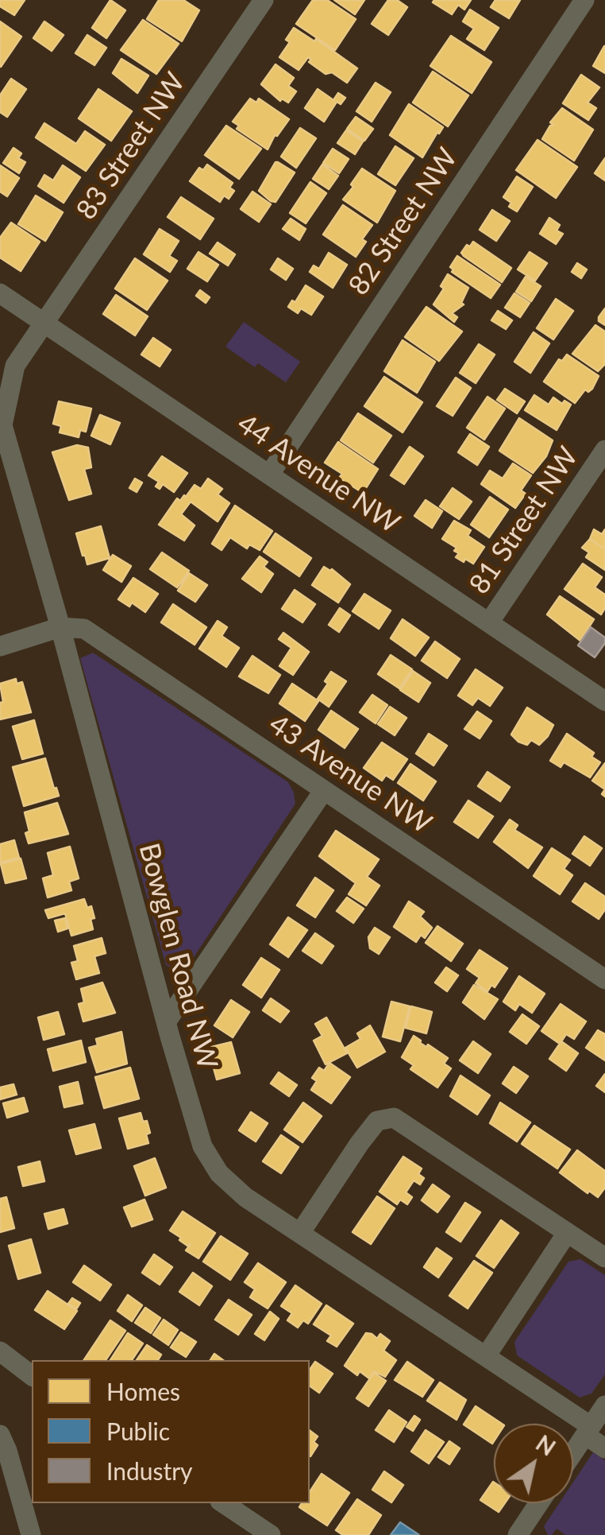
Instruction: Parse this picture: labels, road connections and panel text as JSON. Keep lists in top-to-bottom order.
{
  "streets": {
    "street": [
      "83 Street NW",
      "82 Street NW",
      "44 Avenue NW",
      "81 Street NW",
      "43 Avenue NW",
      "Bowglen Road NW"
    ]
  },
  "crossings": [
    ["83 Street NW", "44 Avenue NW"],
    ["83 Street NW", "Bowglen Road NW"],
    ["82 Street NW", "44 Avenue NW"],
    ["44 Avenue NW", "81 Street NW"],
    ["44 Avenue NW", "Bowglen Road NW"],
    ["43 Avenue NW", "Bowglen Road NW"]
  ],
  "legend": ["Homes", "Public", "Industry"],
  "north": "top right"
}
